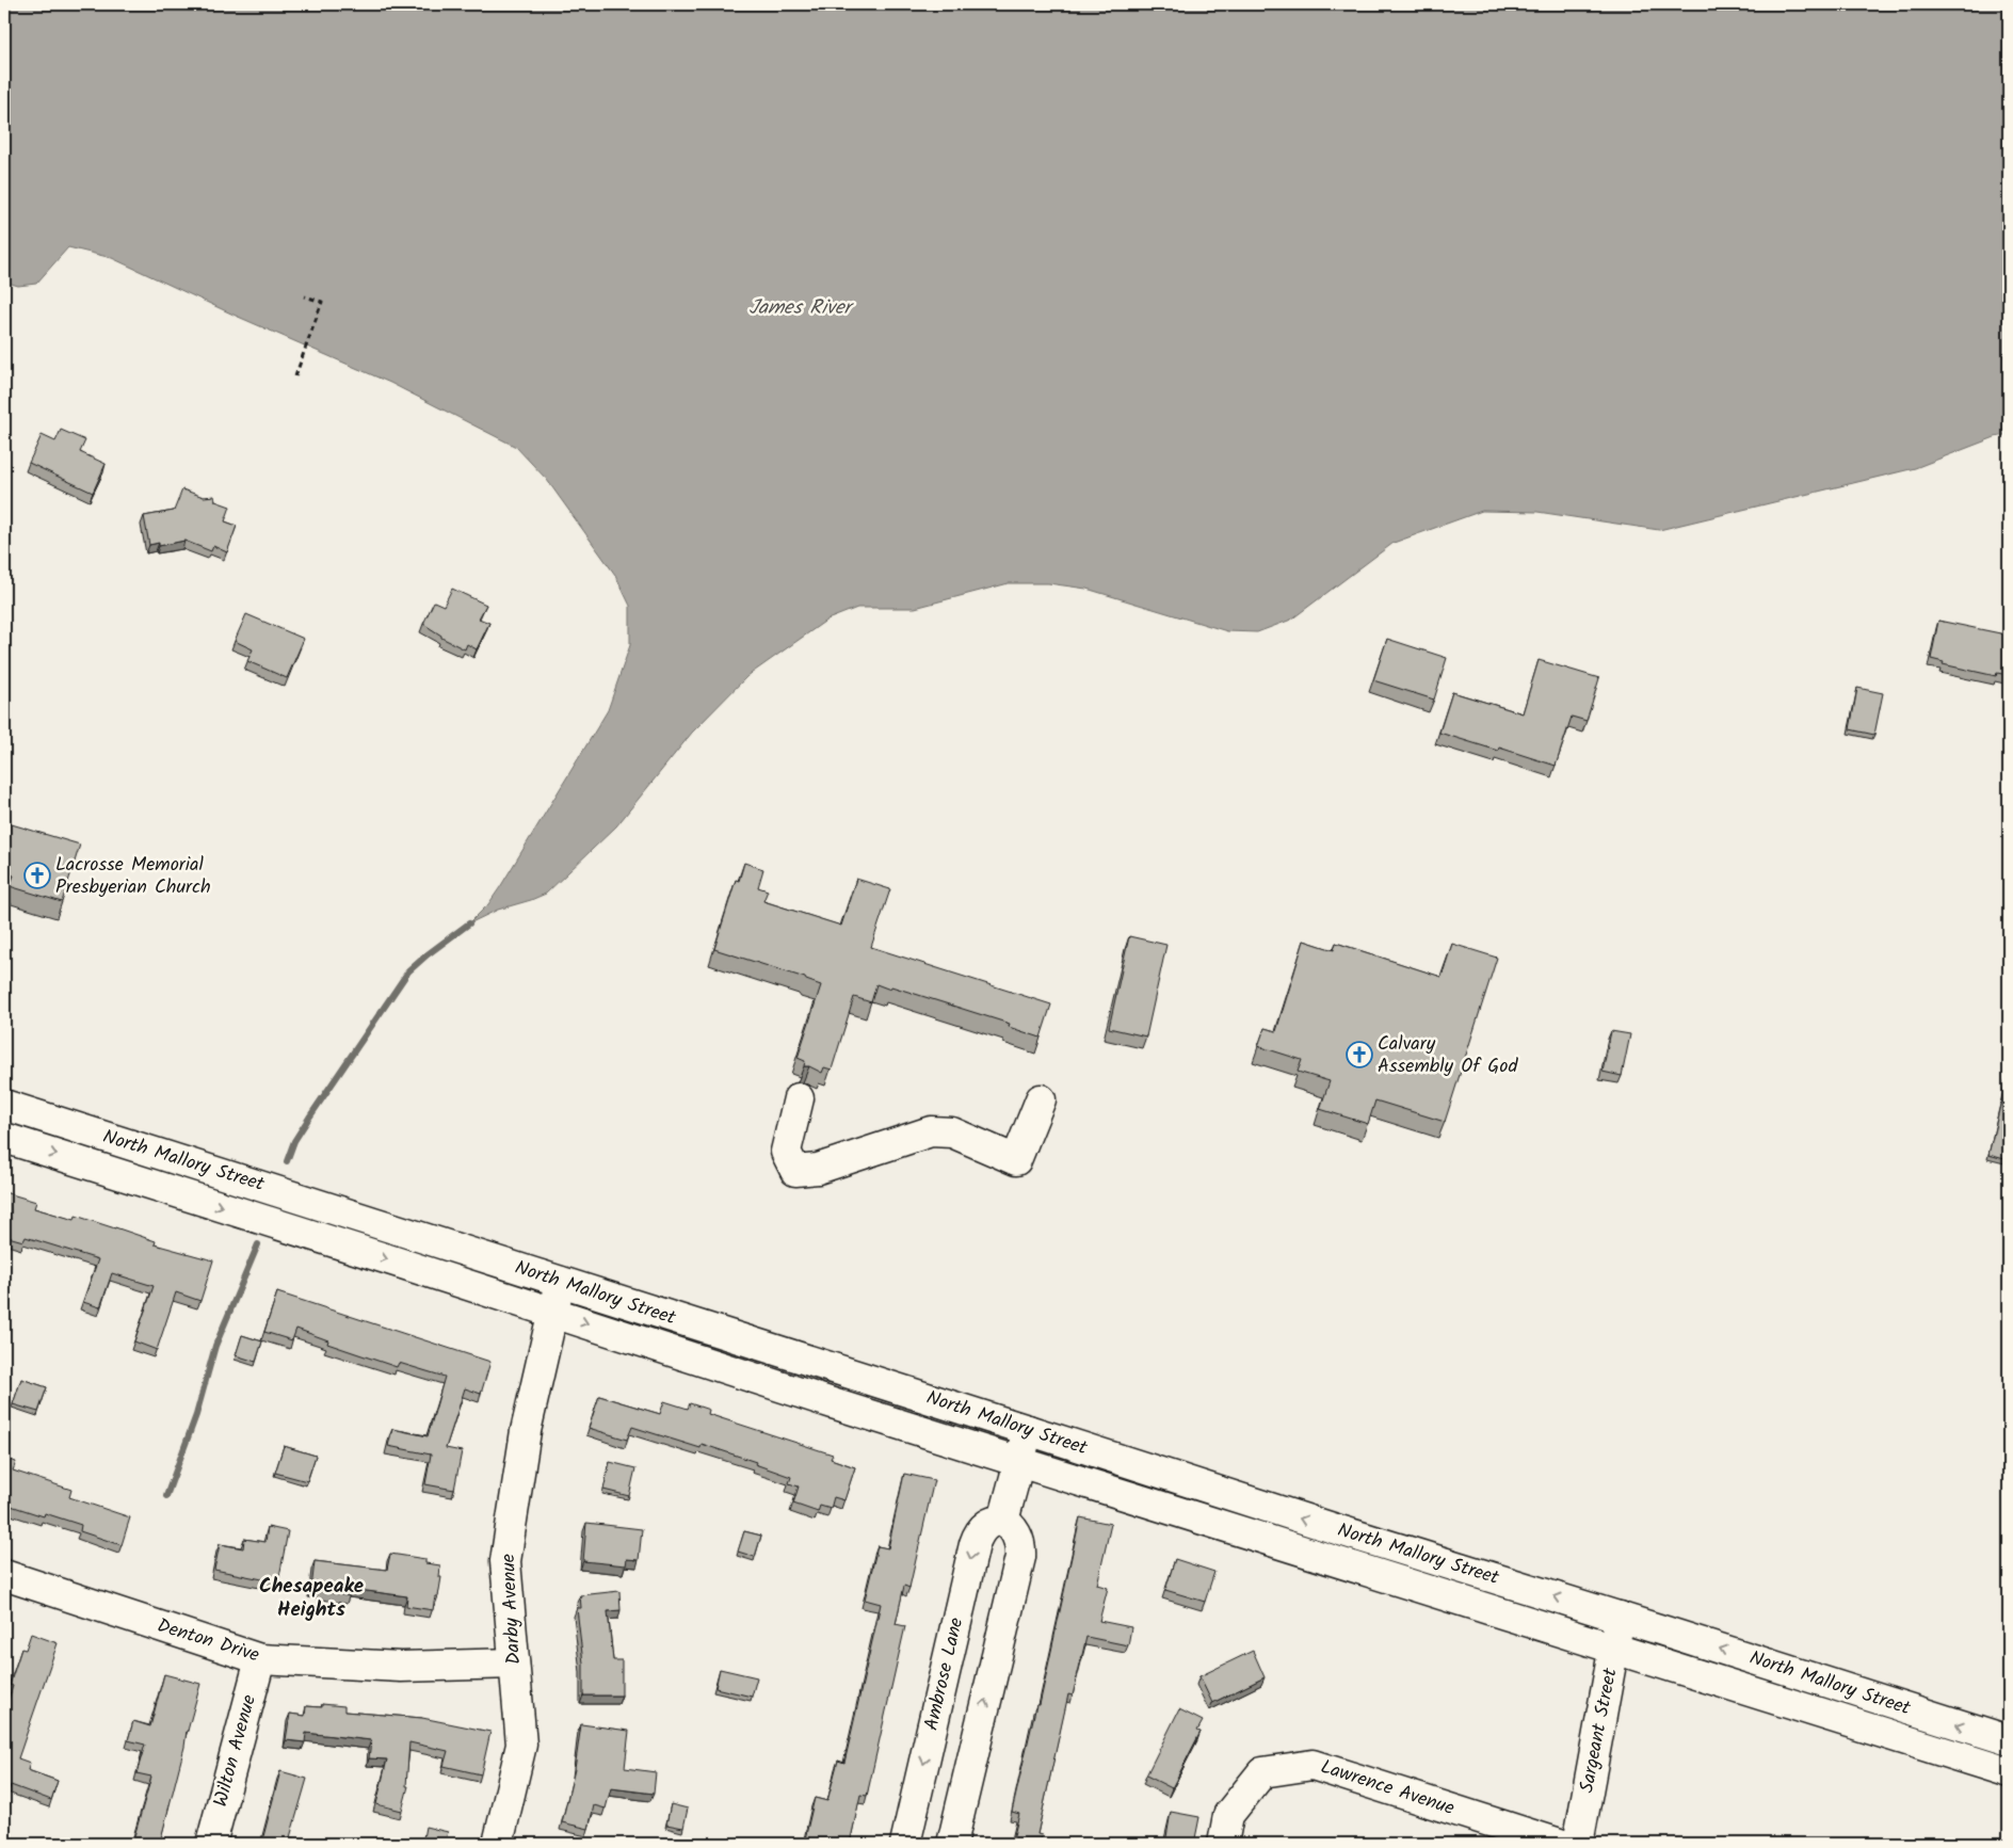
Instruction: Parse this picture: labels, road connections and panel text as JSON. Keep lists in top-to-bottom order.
{
  "streets": {
    "main road": [
      "North Mallory Street",
      "Darby Avenue",
      "Denton Drive",
      "Ambrose Lane",
      "Sargeant Street",
      "Wilton Avenue",
      "Lawrence Avenue"
    ]
  },
  "crossings": [
    ["North Mallory Street", "Darby Avenue"],
    ["North Mallory Street", "Sargeant Street"],
    ["Darby Avenue", "Denton Drive"],
    ["Denton Drive", "Wilton Avenue"]
  ],
  "districts": ["Chesapeake Heights"],
  "water": ["James River"],
  "places": {
    "church": ["Lacrosse Memorial Presbyerian Church", "Calvary Assembly Of God"]
  }
}
